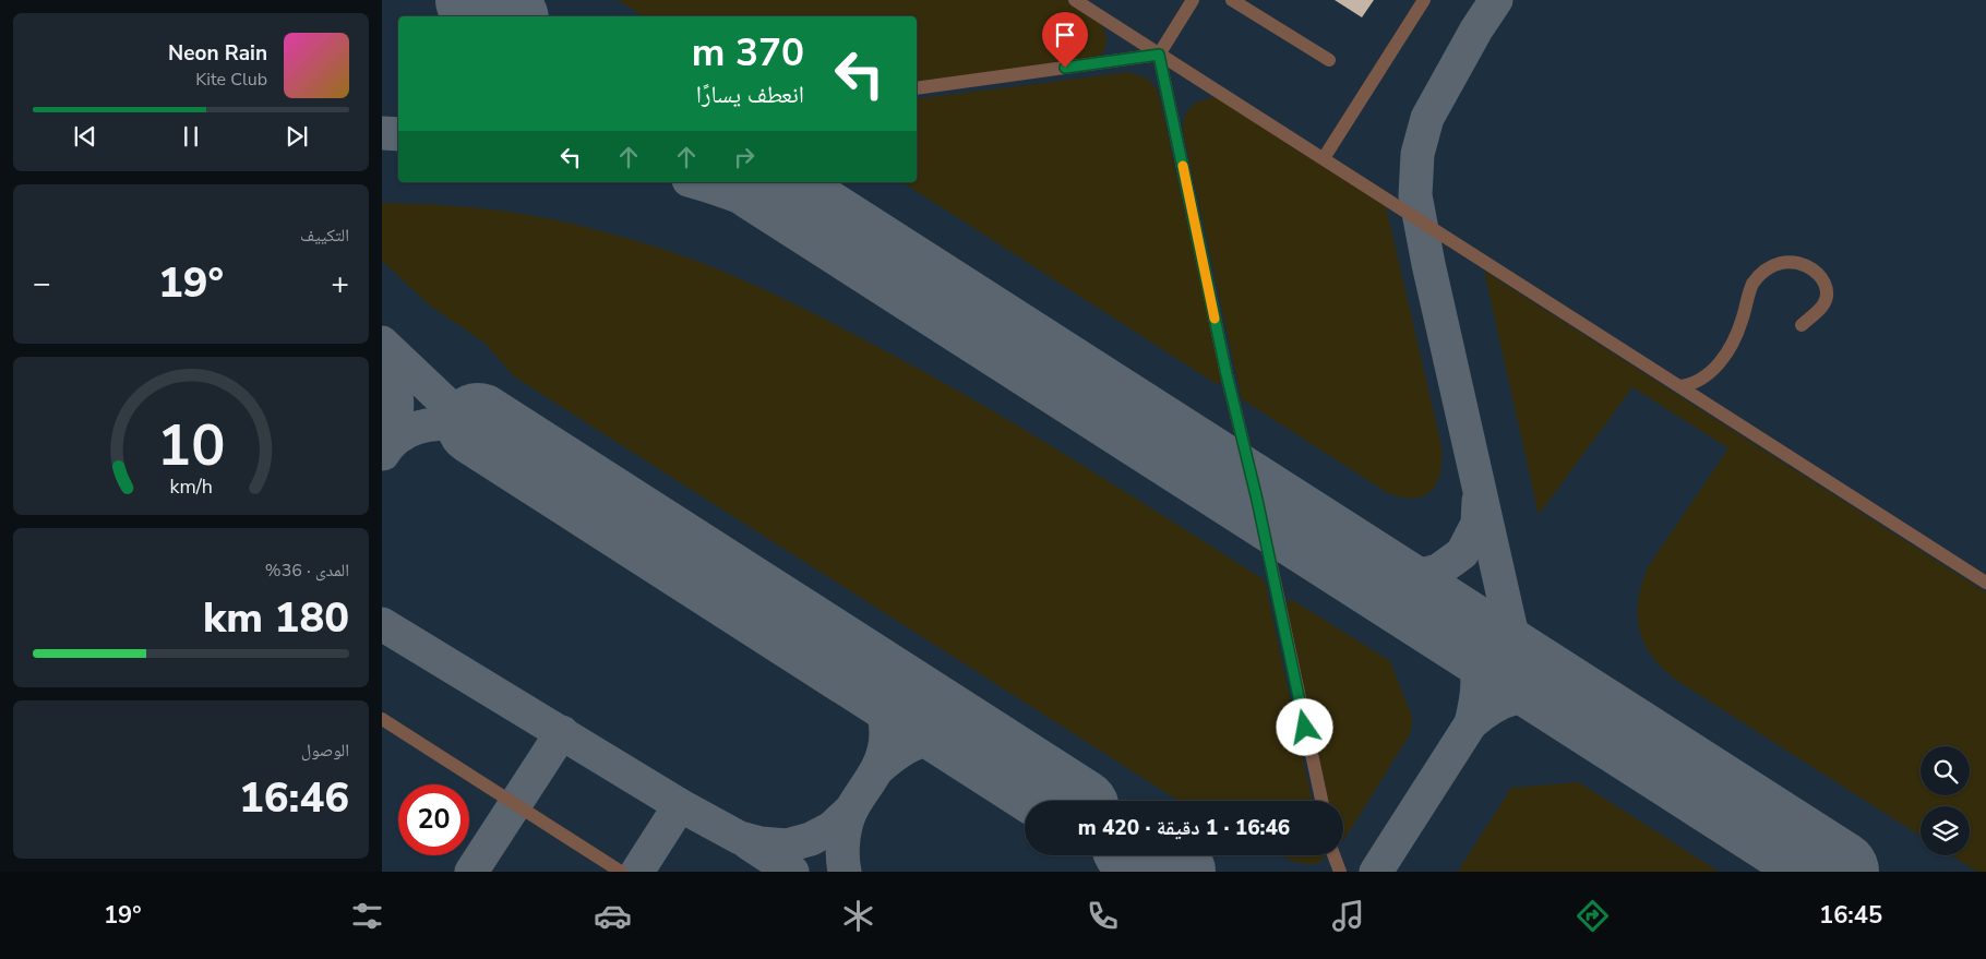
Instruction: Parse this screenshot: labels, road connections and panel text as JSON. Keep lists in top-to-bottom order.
{
  "page": {
    "turn": ["370 m", "انعطف يسارًا"],
    "song": ["Neon Rain", "Kite Club"],
    "tile": [
      "التكييف",
      ["المدى · 36%", "180 km"],
      ["الوصول", "16:46"]
    ],
    "heat": ["−", "19°", "+"],
    "limit": "20",
    "trip": "16:46 · 1 دقيقة · 420 m",
    "tabs": ["16:45", "19°"],
    "gauge": ["10", "km/h"]
  }
}
